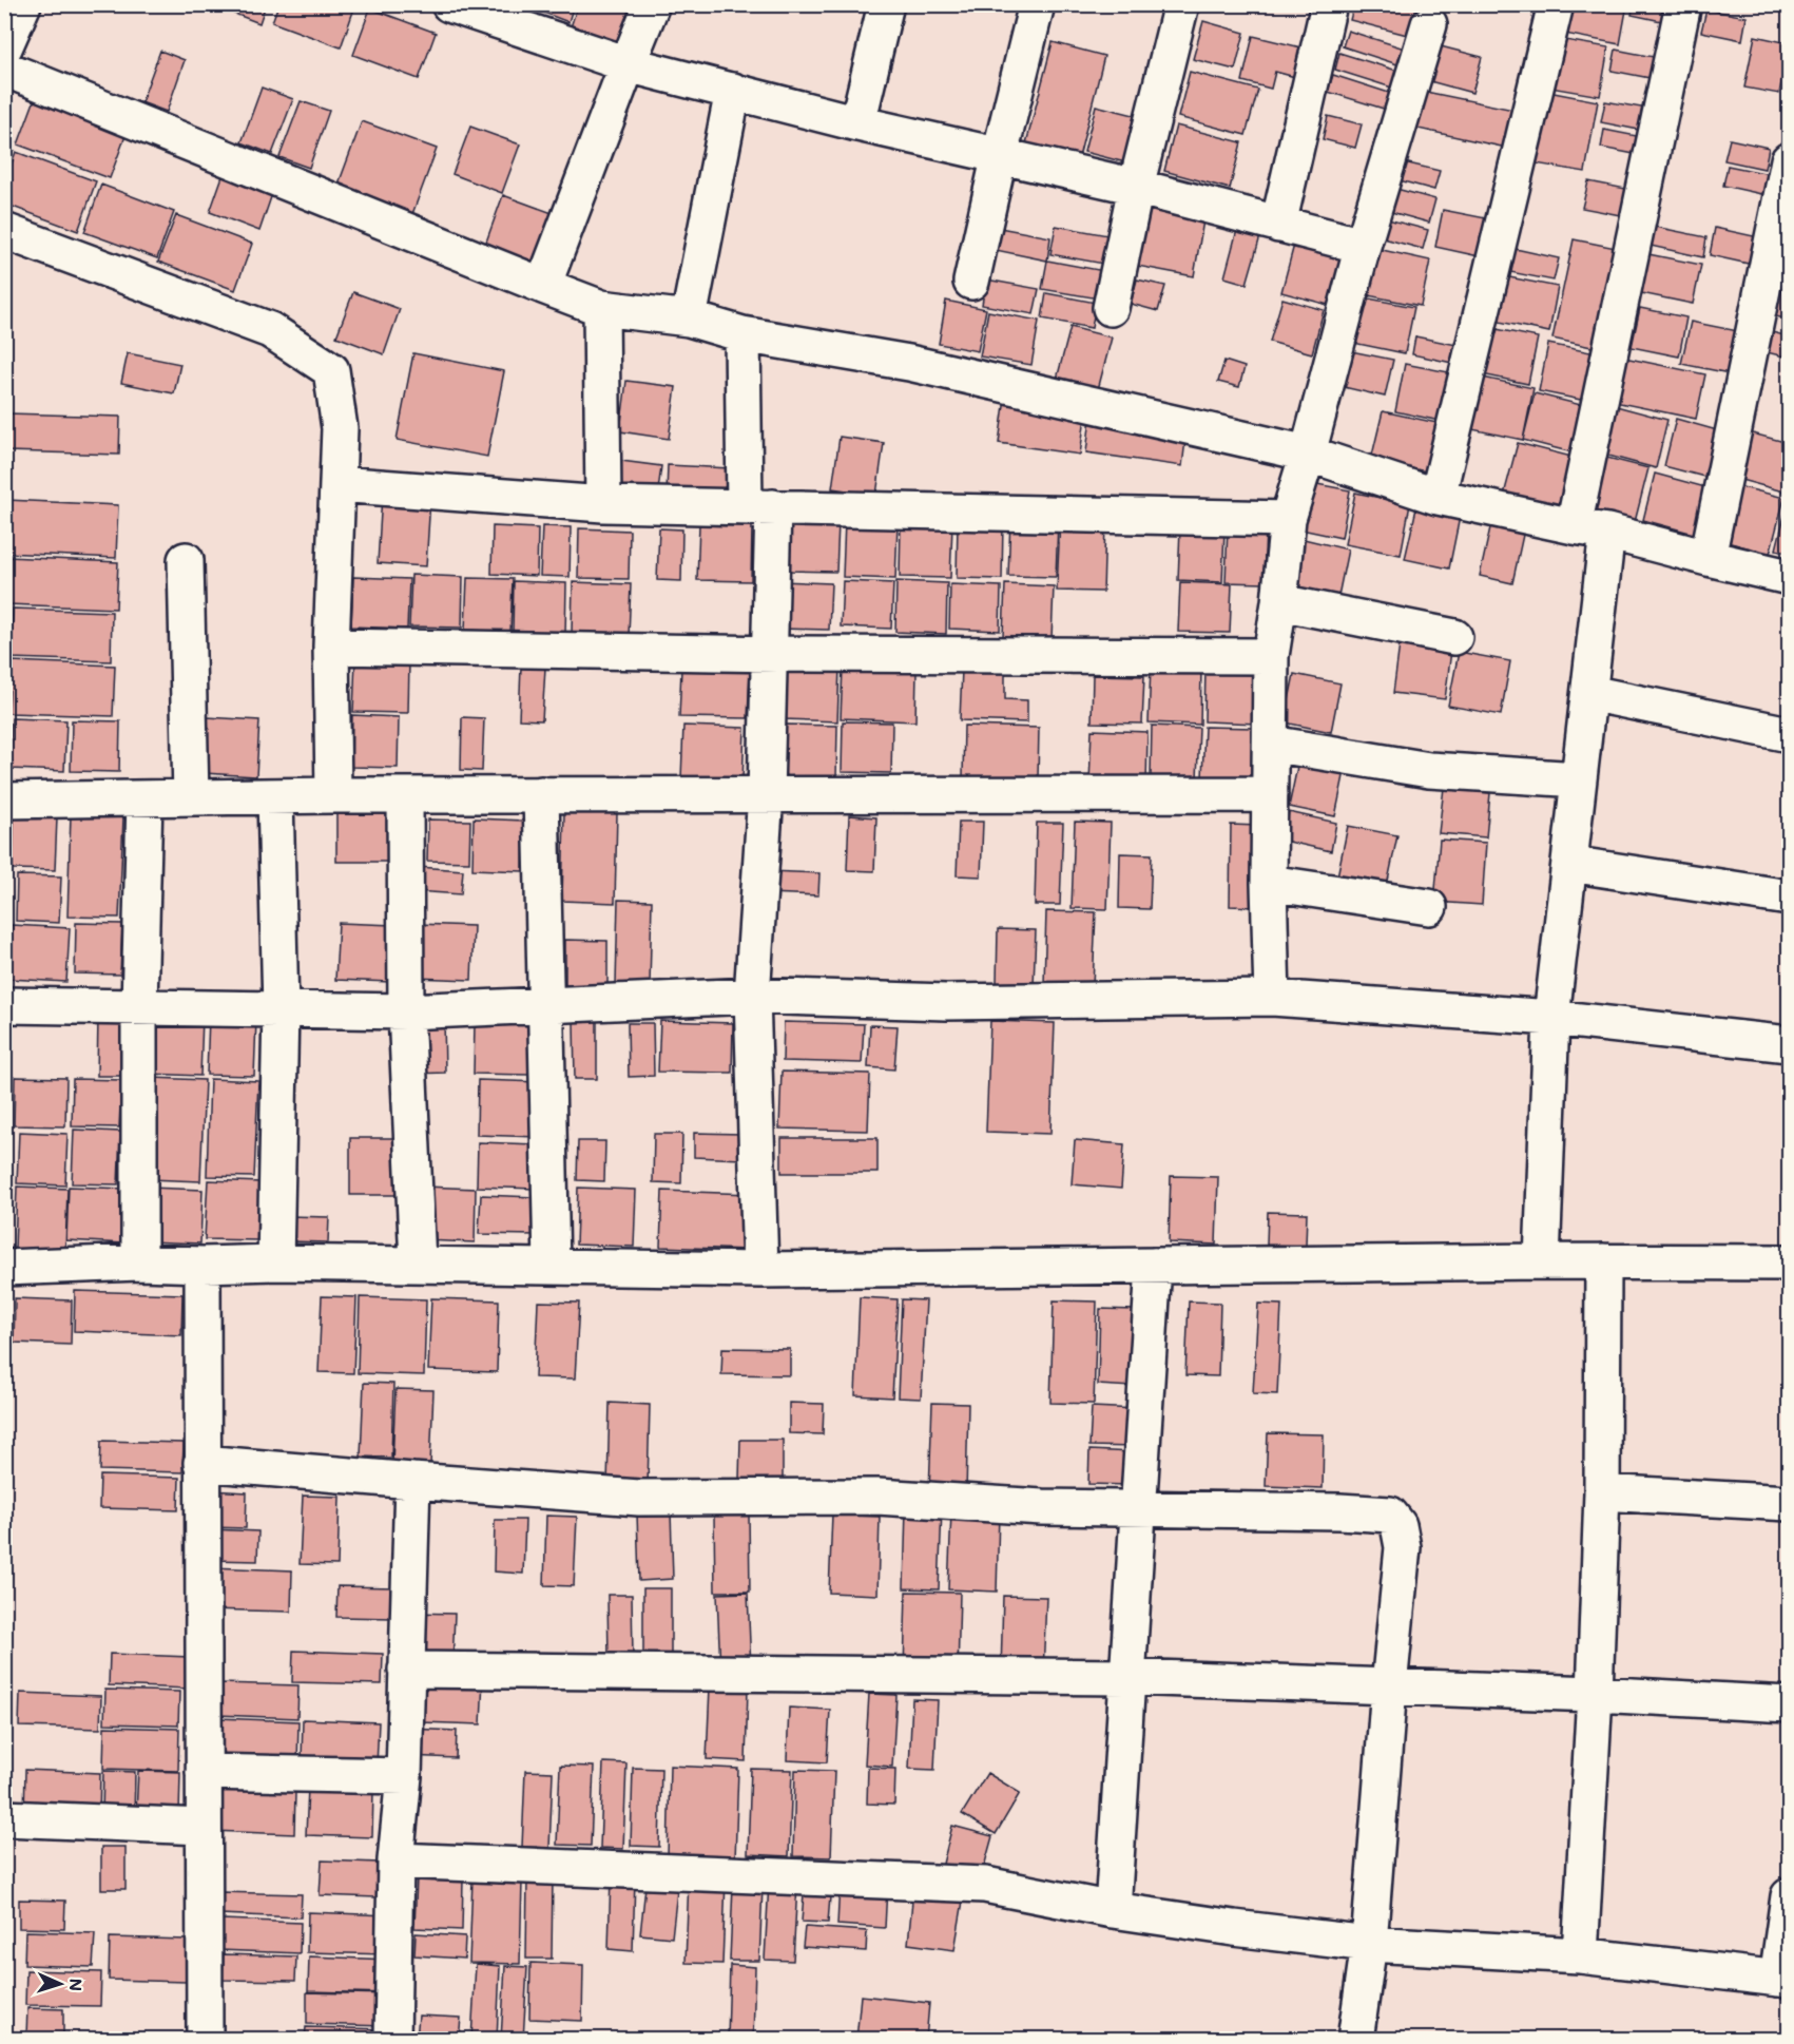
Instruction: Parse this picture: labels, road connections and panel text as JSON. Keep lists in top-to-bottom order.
{
  "north": "right"
}
